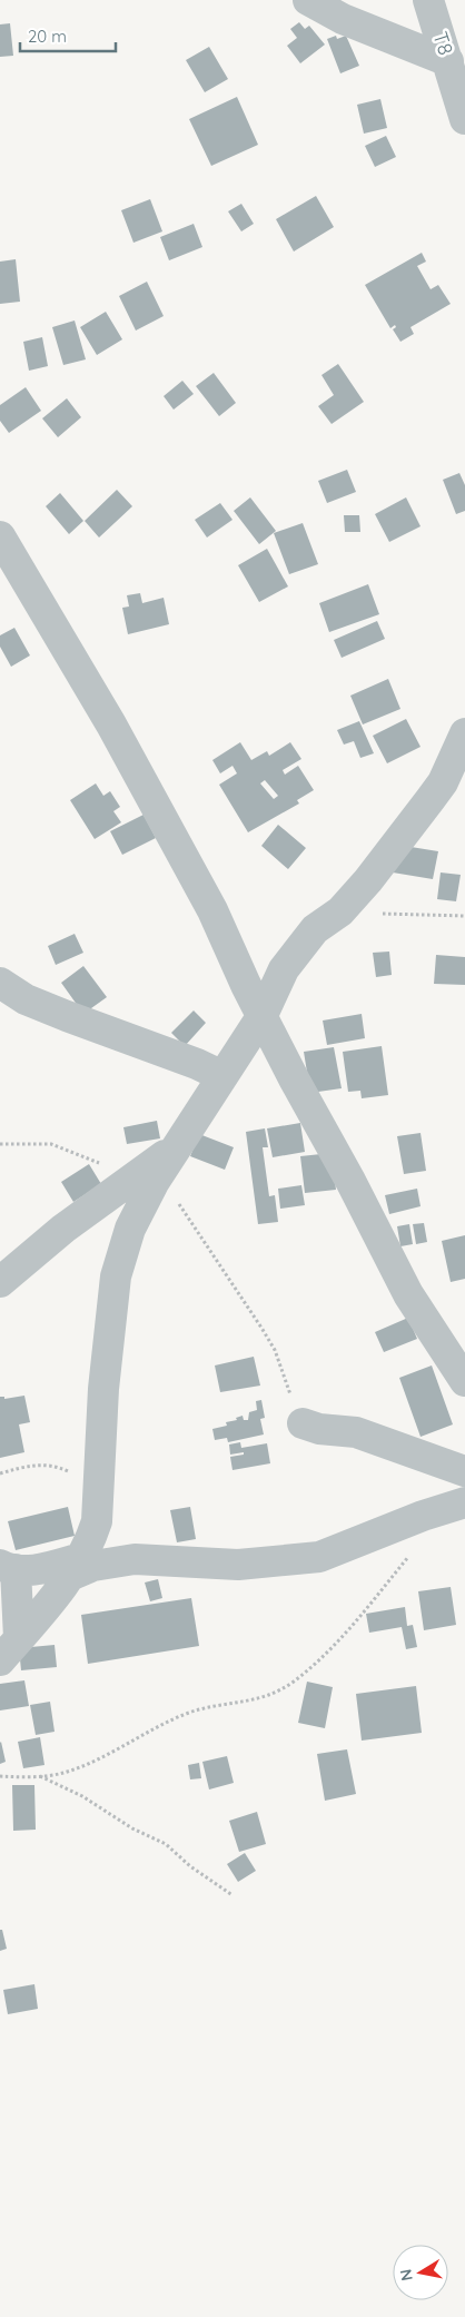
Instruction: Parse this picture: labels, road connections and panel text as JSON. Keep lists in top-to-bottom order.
{
  "streets": {
    "street": ["T8"]
  },
  "scale_bar": "20 m",
  "north": "left"
}
